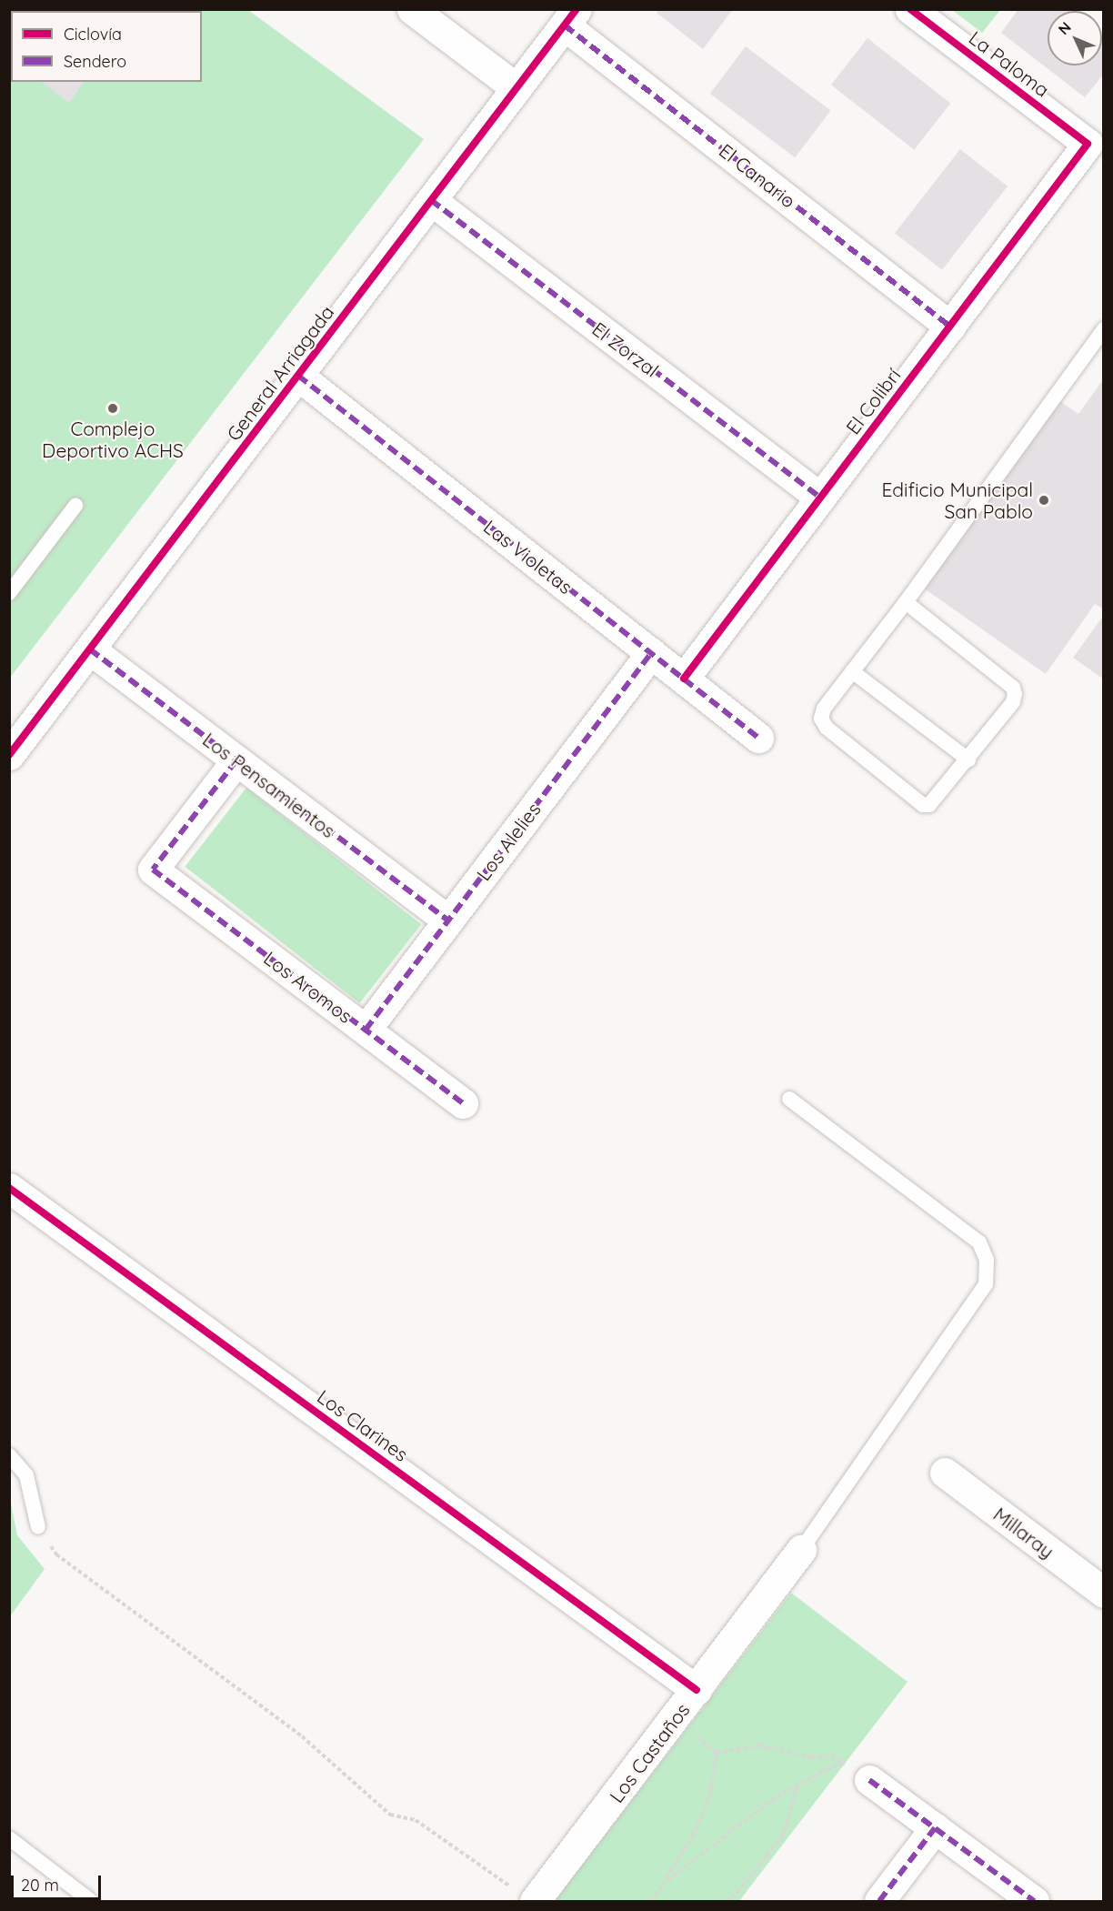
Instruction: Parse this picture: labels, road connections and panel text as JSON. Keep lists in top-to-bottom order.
{
  "streets": {
    "street": [
      "La Paloma",
      "El Canario",
      "El Zorzal",
      "General Arriagada",
      "El Colibrí",
      "Las Violetas",
      "Los Pensamientos",
      "Los Alelies",
      "Los Aromos",
      "Los Clarines",
      "Millaray",
      "Los Castaños"
    ]
  },
  "crossings": [
    ["La Paloma", "El Colibrí"],
    ["El Canario", "General Arriagada"],
    ["El Canario", "El Colibrí"],
    ["El Zorzal", "General Arriagada"],
    ["El Zorzal", "El Colibrí"],
    ["General Arriagada", "Las Violetas"],
    ["General Arriagada", "Los Pensamientos"],
    ["El Colibrí", "Las Violetas"],
    ["Las Violetas", "Los Alelies"],
    ["Los Pensamientos", "Los Alelies"],
    ["Los Pensamientos", "Los Aromos"],
    ["Los Alelies", "Los Aromos"],
    ["Los Clarines", "Los Castaños"]
  ],
  "places": ["Complejo Deportivo ACHS", "Edificio Municipal San Pablo"],
  "legend": ["Ciclovía", "Sendero"],
  "scale_bar": "20 m",
  "north": "top left"
}
